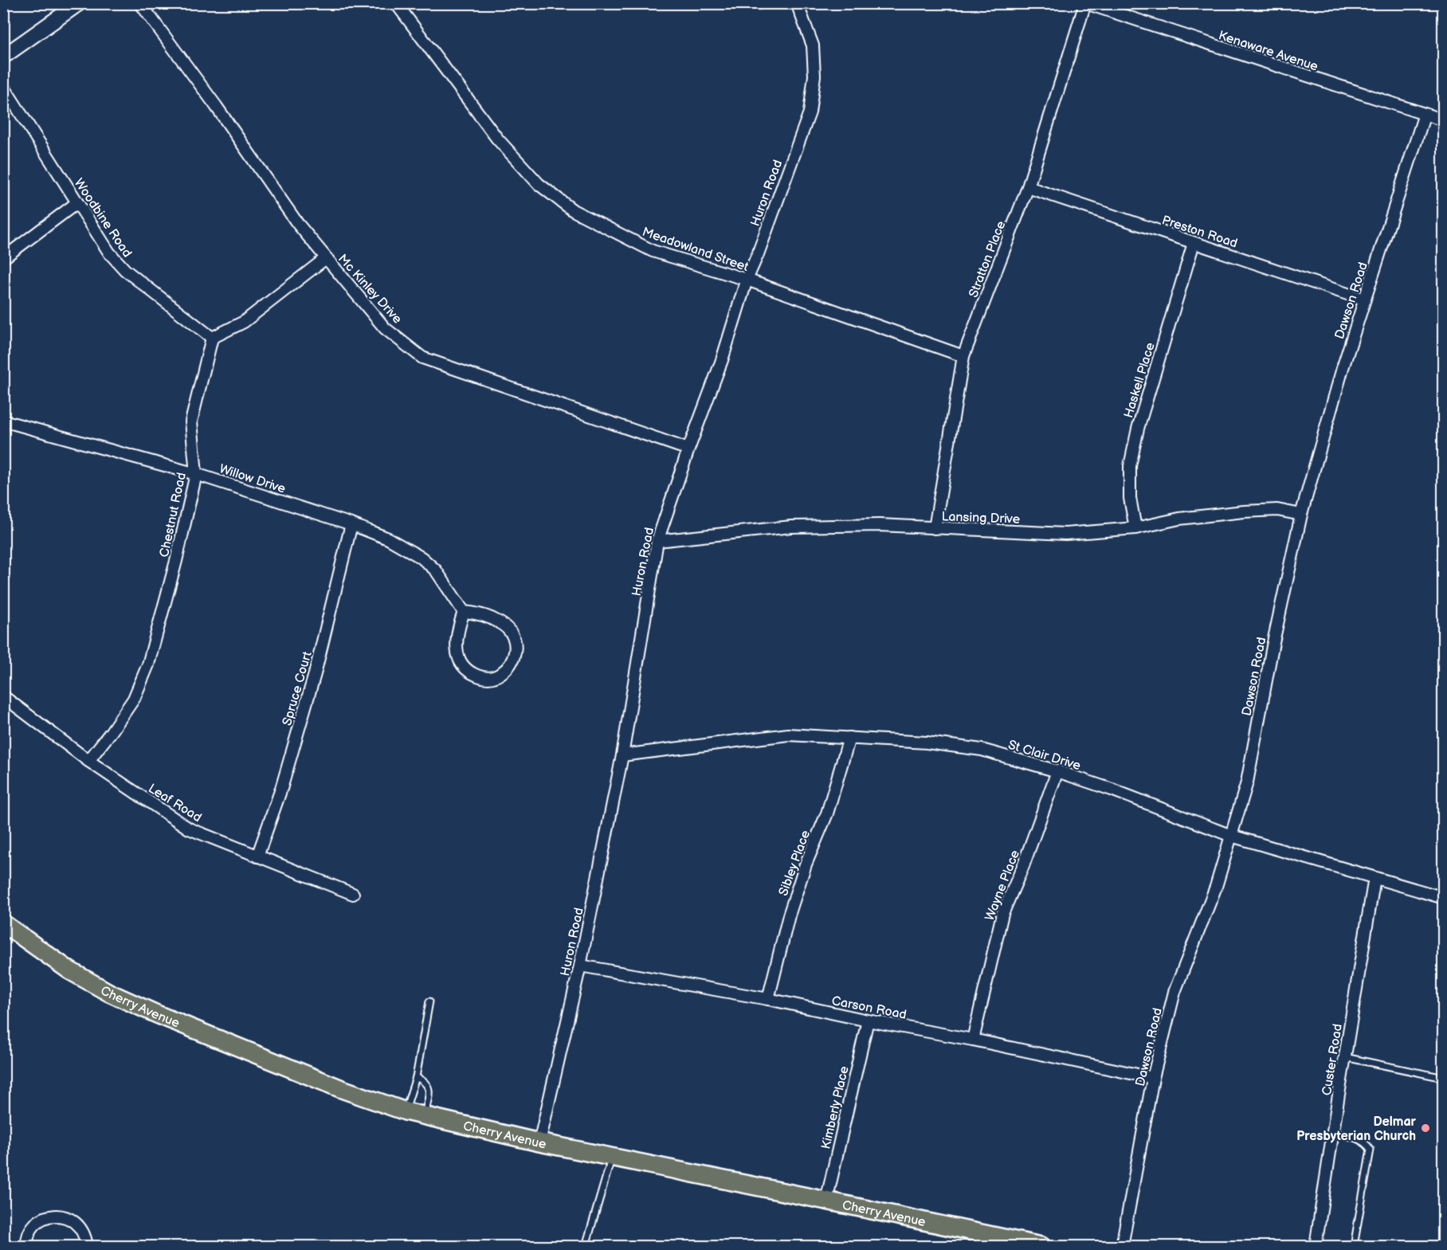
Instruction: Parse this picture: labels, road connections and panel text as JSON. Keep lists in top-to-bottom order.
{
  "streets": {
    "main road": ["Cherry Avenue"],
    "street": [
      "Kenaware Avenue",
      "Huron Road",
      "Woodbine Road",
      "Preston Road",
      "Meadowland Street",
      "Stratton Place",
      "Mc Kinley Drive",
      "Dawson Road",
      "Haskell Place",
      "Willow Drive",
      "Chestnut Road",
      "Lansing Drive",
      "Spruce Court",
      "St Clair Drive",
      "Leaf Road",
      "Sibley Place",
      "Wayne Place",
      "Carson Road",
      "Custer Road",
      "Kimberly Place"
    ]
  },
  "crossings": [
    ["Kenaware Avenue", "Stratton Place"],
    ["Kenaware Avenue", "Dawson Road"],
    ["Huron Road", "Meadowland Street"],
    ["Huron Road", "Mc Kinley Drive"],
    ["Huron Road", "Lansing Drive"],
    ["Huron Road", "St Clair Drive"],
    ["Huron Road", "Cherry Avenue"],
    ["Huron Road", "Carson Road"],
    ["Woodbine Road", "Chestnut Road"],
    ["Preston Road", "Stratton Place"],
    ["Preston Road", "Dawson Road"],
    ["Preston Road", "Haskell Place"],
    ["Meadowland Street", "Stratton Place"],
    ["Stratton Place", "Lansing Drive"],
    ["Dawson Road", "Lansing Drive"],
    ["Dawson Road", "St Clair Drive"],
    ["Dawson Road", "Carson Road"],
    ["Haskell Place", "Lansing Drive"],
    ["Willow Drive", "Chestnut Road"],
    ["Willow Drive", "Spruce Court"],
    ["Chestnut Road", "Leaf Road"],
    ["Spruce Court", "Leaf Road"],
    ["St Clair Drive", "Sibley Place"],
    ["St Clair Drive", "Wayne Place"],
    ["St Clair Drive", "Custer Road"],
    ["Sibley Place", "Carson Road"],
    ["Wayne Place", "Carson Road"],
    ["Cherry Avenue", "Kimberly Place"],
    ["Carson Road", "Kimberly Place"]
  ],
  "places": ["Delmar Presbyterian Church"]
}
